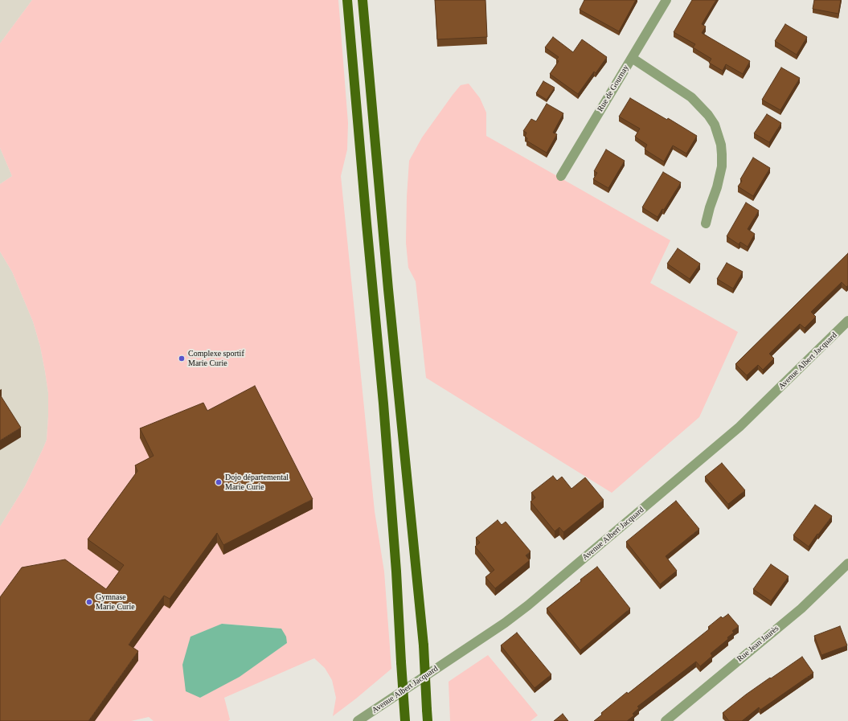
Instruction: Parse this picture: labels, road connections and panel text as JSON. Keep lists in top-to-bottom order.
{
  "streets": {
    "street": ["Rue de Gournay", "Avenue Albert Jacquard", "Rue Jean Jaurès"]
  },
  "places": ["Complexe sportif Marie Curie", "Dojo départemental Marie Curie", "Gymnase Marie Curie"]
}
